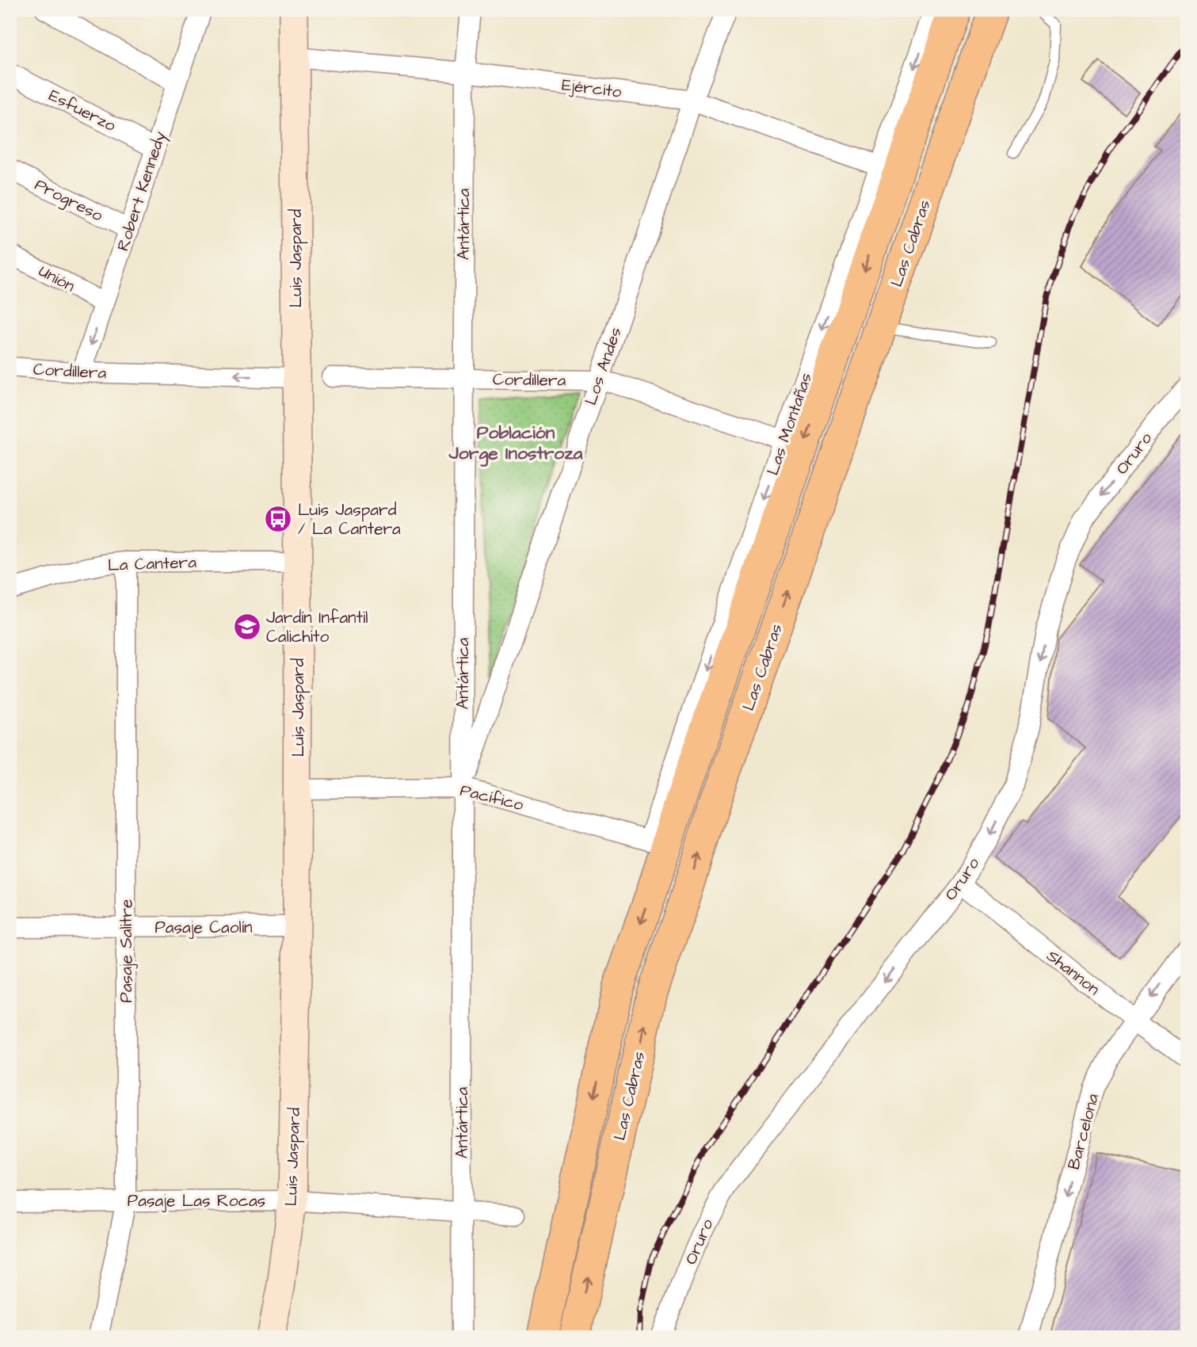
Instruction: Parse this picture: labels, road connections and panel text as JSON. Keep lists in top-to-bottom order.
{
  "streets": {
    "main road": ["Las Cabras"],
    "street": [
      "Ejército",
      "Esfuerzo",
      "Robert Kennedy",
      "Progreso",
      "Antártica",
      "Luis Jaspard",
      "Unión",
      "Los Andes",
      "Cordillera",
      "Las Montañas",
      "Oruro",
      "La Cantera",
      "Pacífico",
      "Pasaje Caolín",
      "Pasaje Salitre",
      "Shannon",
      "Barcelona",
      "Pasaje Las Rocas"
    ]
  },
  "crossings": [
    ["Ejército", "Antártica"],
    ["Ejército", "Luis Jaspard"],
    ["Ejército", "Los Andes"],
    ["Ejército", "Las Montañas"],
    ["Esfuerzo", "Robert Kennedy"],
    ["Robert Kennedy", "Progreso"],
    ["Robert Kennedy", "Unión"],
    ["Robert Kennedy", "Cordillera"],
    ["Antártica", "Los Andes"],
    ["Antártica", "Cordillera"],
    ["Antártica", "Pacífico"],
    ["Antártica", "Pasaje Las Rocas"],
    ["Luis Jaspard", "Cordillera"],
    ["Luis Jaspard", "La Cantera"],
    ["Luis Jaspard", "Pacífico"],
    ["Luis Jaspard", "Pasaje Caolín"],
    ["Luis Jaspard", "Pasaje Las Rocas"],
    ["Los Andes", "Cordillera"],
    ["Los Andes", "Pacífico"],
    ["Cordillera", "Las Montañas"],
    ["Las Montañas", "Pacífico"],
    ["Oruro", "Shannon"],
    ["La Cantera", "Pasaje Salitre"],
    ["Pasaje Caolín", "Pasaje Salitre"],
    ["Pasaje Salitre", "Pasaje Las Rocas"],
    ["Shannon", "Barcelona"]
  ],
  "one_way": ["Las Montañas", "Oruro", "Barcelona"],
  "districts": ["Población Jorge Inostroza"],
  "places": {
    "bus stop": ["Luis Jaspard / La Cantera"],
    "school or university": ["Jardín Infantil Calichito"]
  }
}
